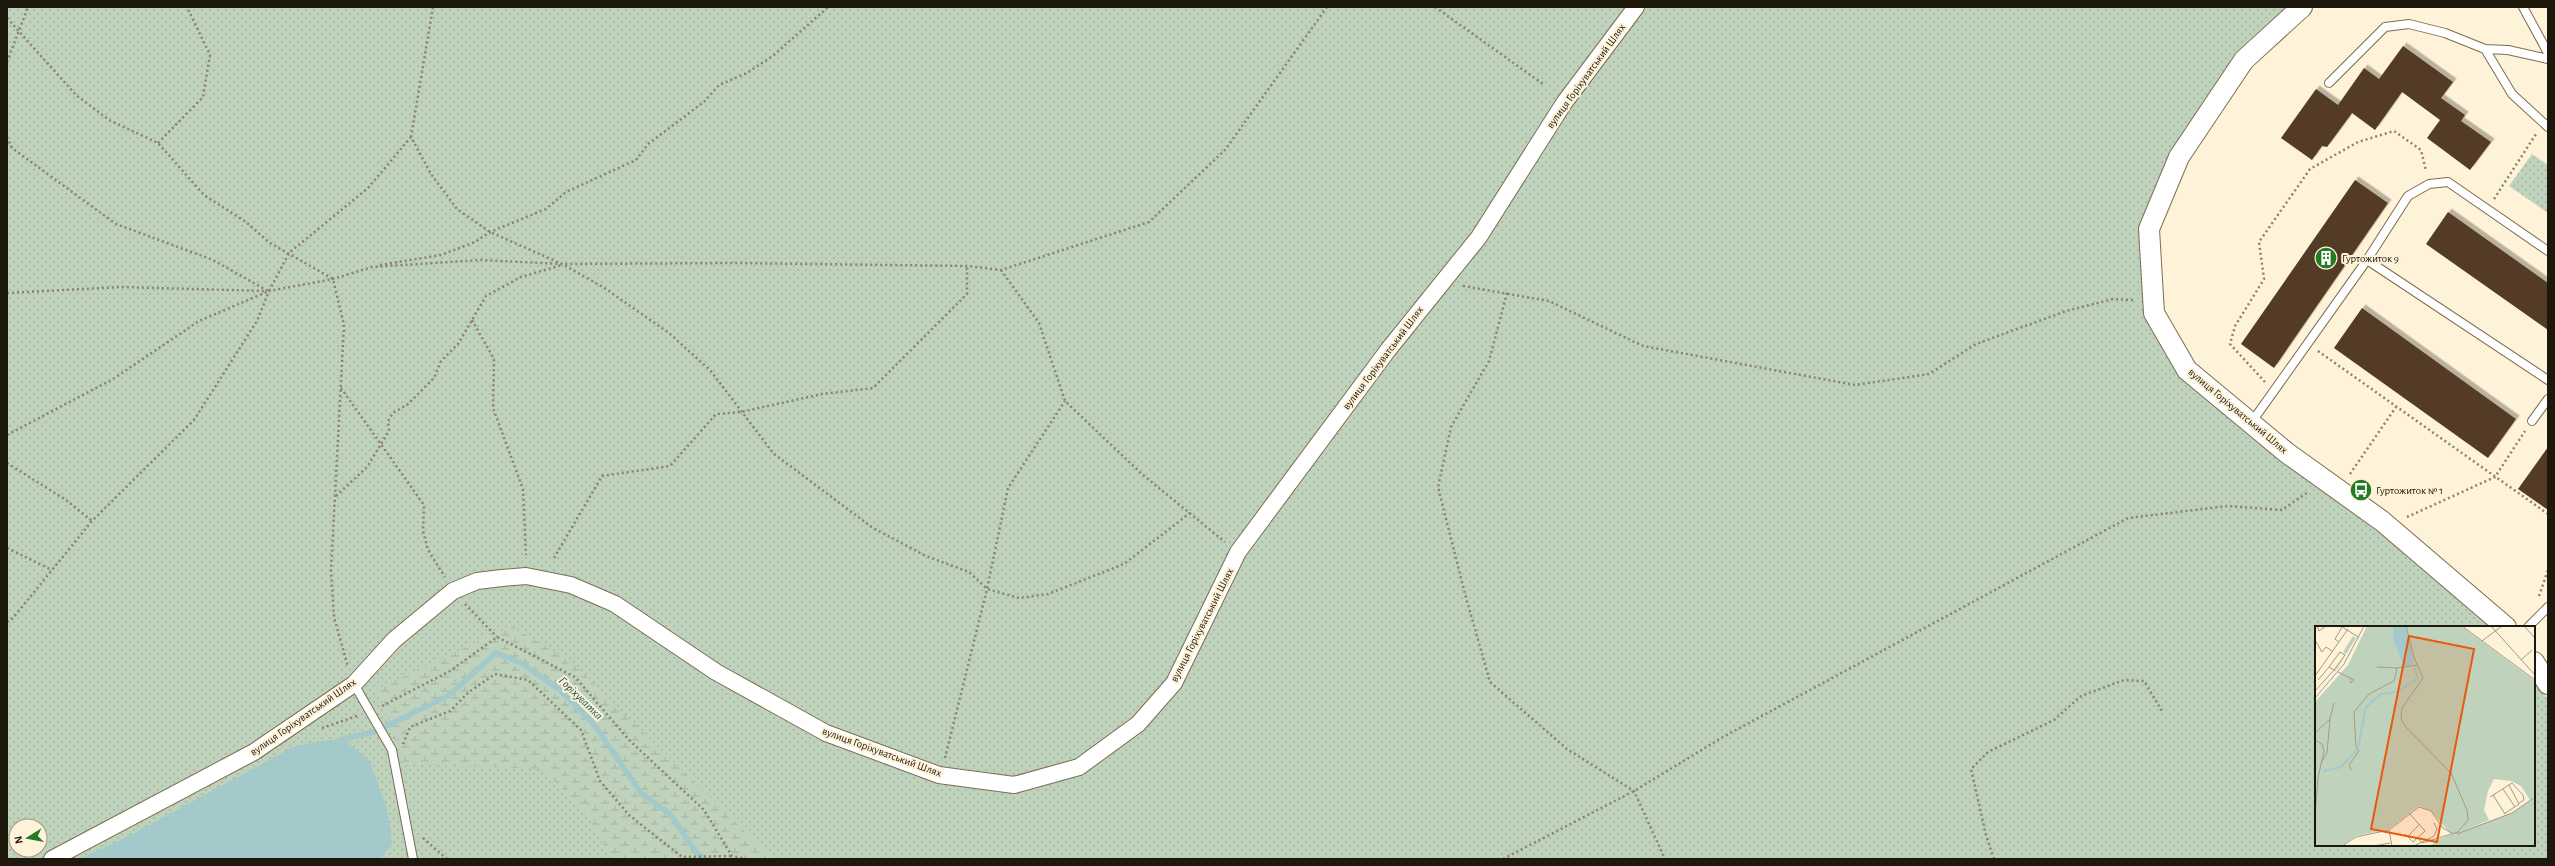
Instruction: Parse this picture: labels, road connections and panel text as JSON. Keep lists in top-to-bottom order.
{
  "streets": {
    "street": ["вулиця Горіхуватський Шлях"]
  },
  "water": ["Горіхуватка"],
  "places": {
    "building": ["Гуртожиток 9"],
    "bus stop": ["Гуртожиток № 1"]
  },
  "north": "left"
}
